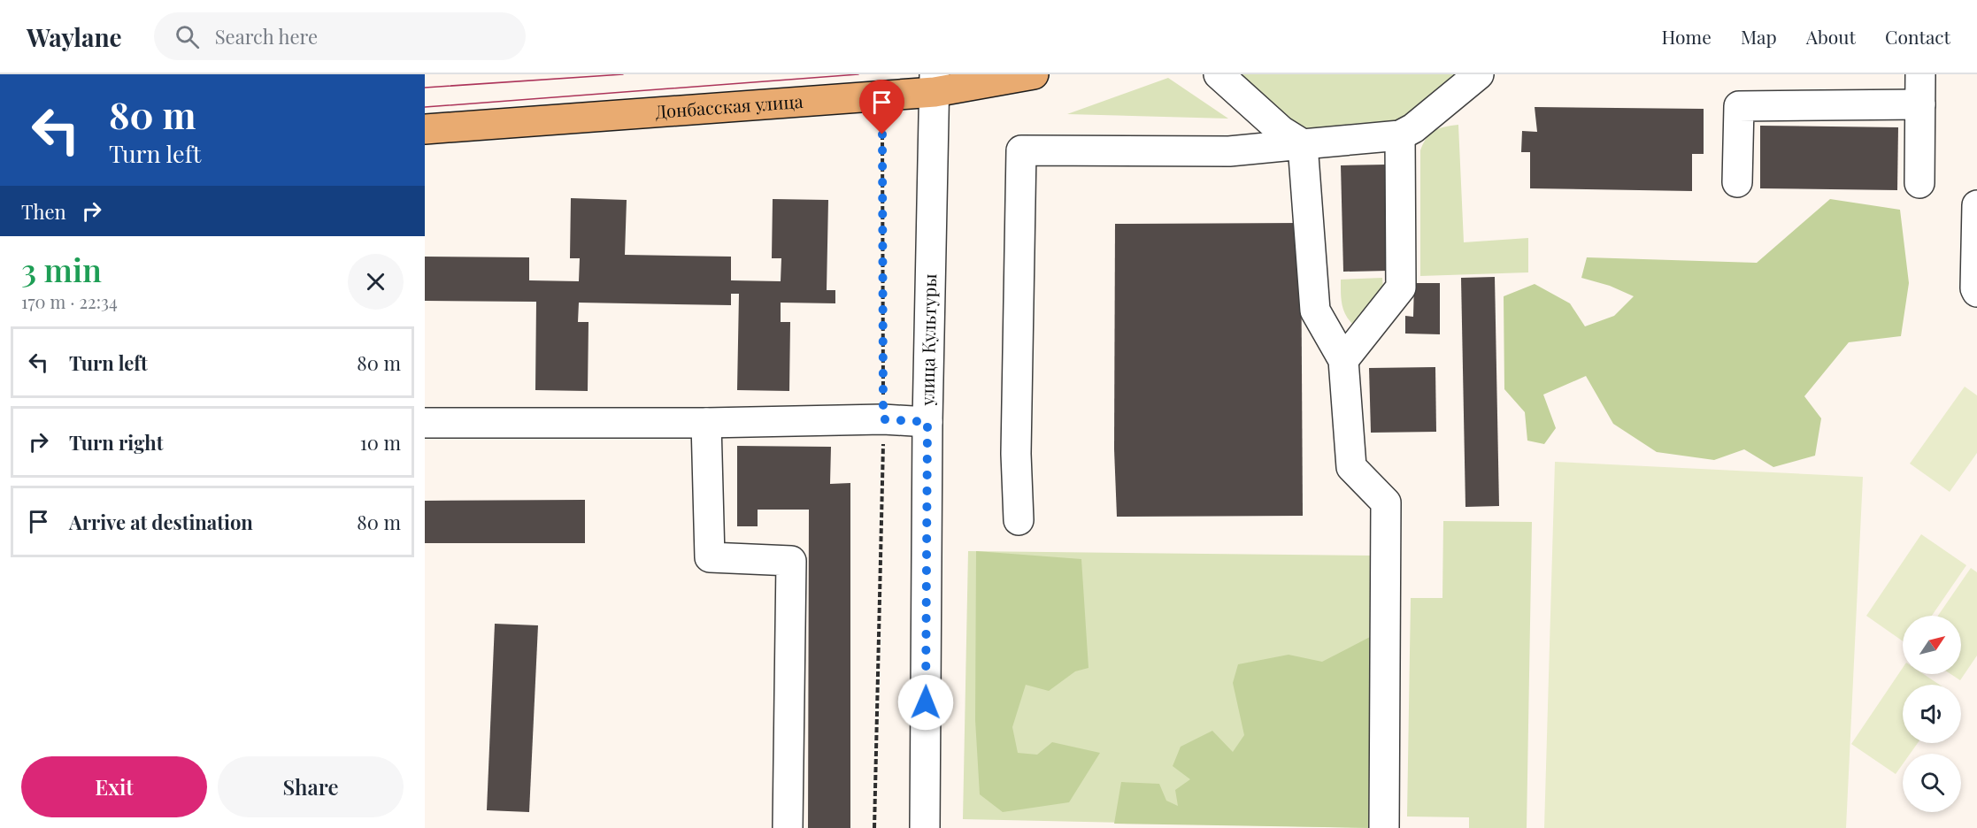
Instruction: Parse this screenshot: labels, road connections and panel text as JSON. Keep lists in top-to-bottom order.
{
  "streets": {
    "main road": ["Донбасская улица"],
    "street": ["улица Культуры"]
  },
  "crossings": [
    ["Донбасская улица", "улица Культуры"]
  ],
  "north": "top right",
  "page": {
    "header": "Waylane",
    "search": "Search here",
    "nav": [
      "Home",
      "Map",
      "About",
      "Contact"
    ],
    "turn": ["80 m", "Turn left"],
    "then": "Then",
    "heading": ["3 min", "170 m · 22:34"],
    "list": [
      {
        "name": "Turn left",
        "value": "80 m"
      },
      {
        "name": "Turn right",
        "value": "10 m"
      },
      {
        "name": "Arrive at destination",
        "value": "80 m"
      }
    ],
    "buttons": ["Exit", "Share"]
  }
}
